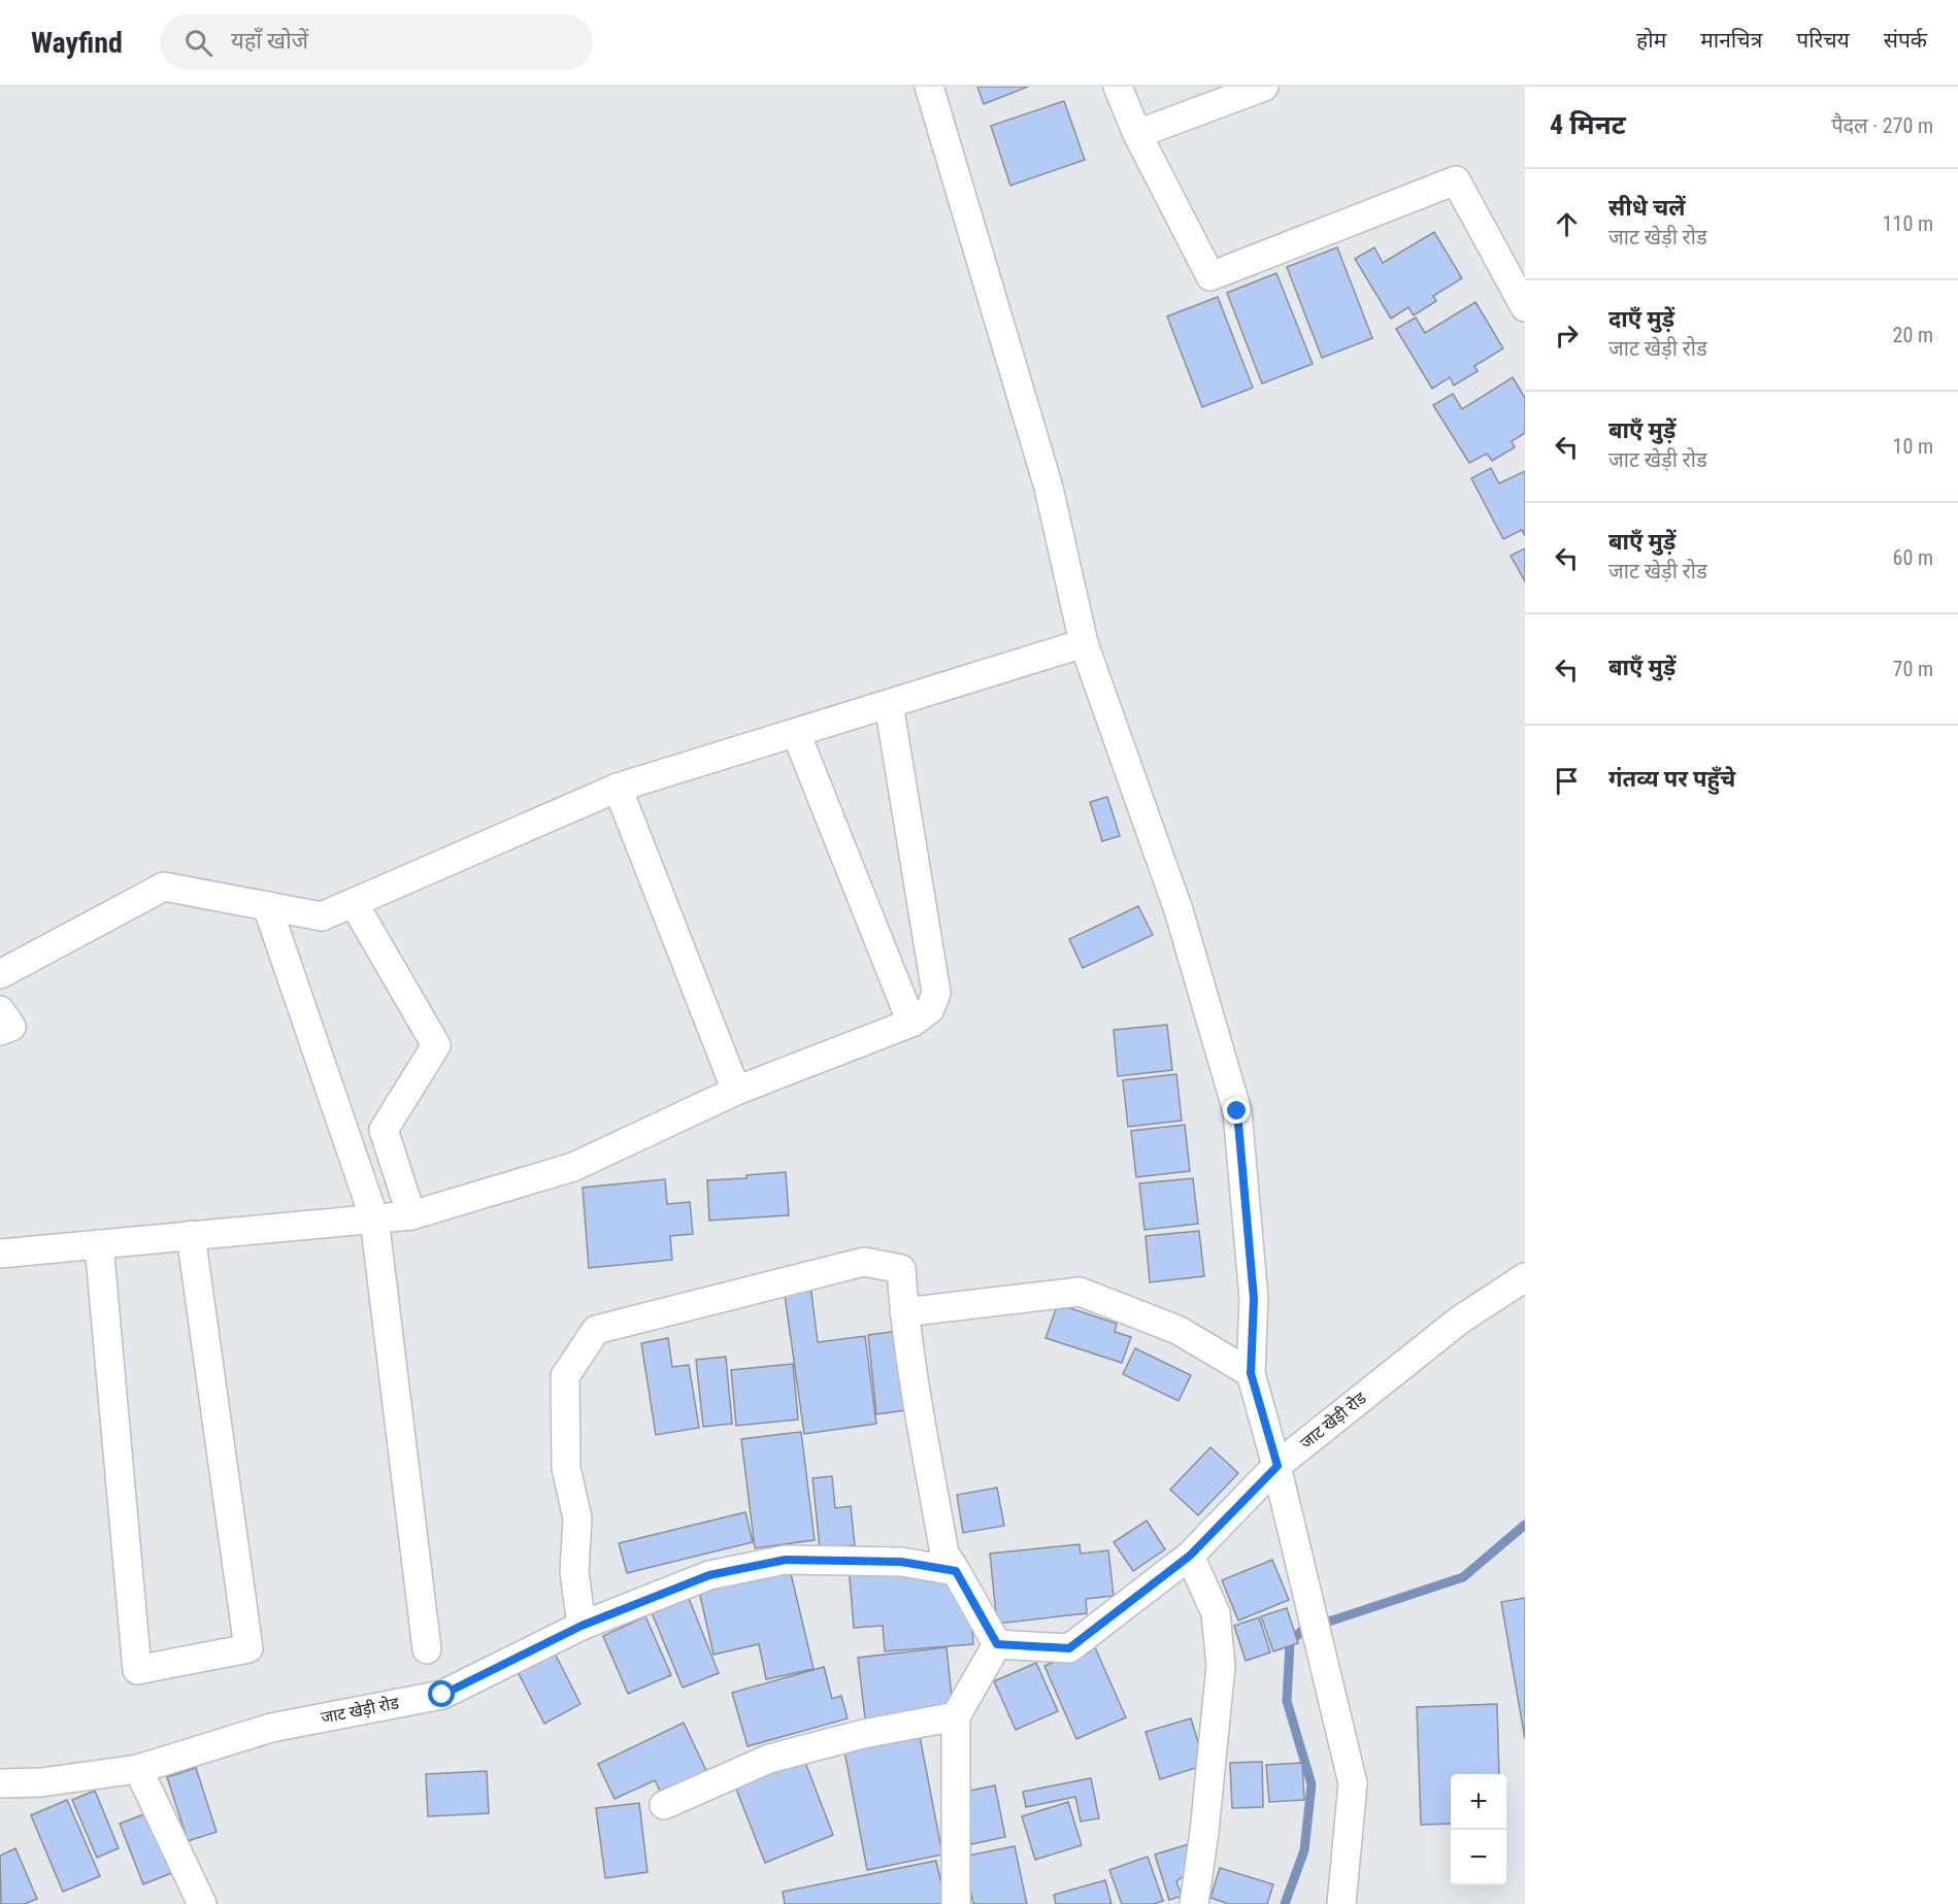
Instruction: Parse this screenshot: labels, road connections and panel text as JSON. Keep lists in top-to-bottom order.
{
  "streets": {
    "street": ["जाट खेड़ी रोड"]
  },
  "page": {
    "header": "Wayfind",
    "search": "यहाँ खोजें",
    "nav": [
      "होम",
      "मानचित्र",
      "परिचय",
      "संपर्क"
    ],
    "heading": ["4 मिनट", "पैदल · 270 m"],
    "list": [
      ["सीधे चलें", "जाट खेड़ी रोड", "110 m"],
      ["दाएँ मुड़ें", "जाट खेड़ी रोड", "20 m"],
      ["बाएँ मुड़ें", "जाट खेड़ी रोड", "10 m"],
      ["बाएँ मुड़ें", "जाट खेड़ी रोड", "60 m"],
      ["बाएँ मुड़ें", "70 m"],
      "गंतव्य पर पहुँचे"
    ],
    "map_buttons": ["+", "−"]
  }
}
